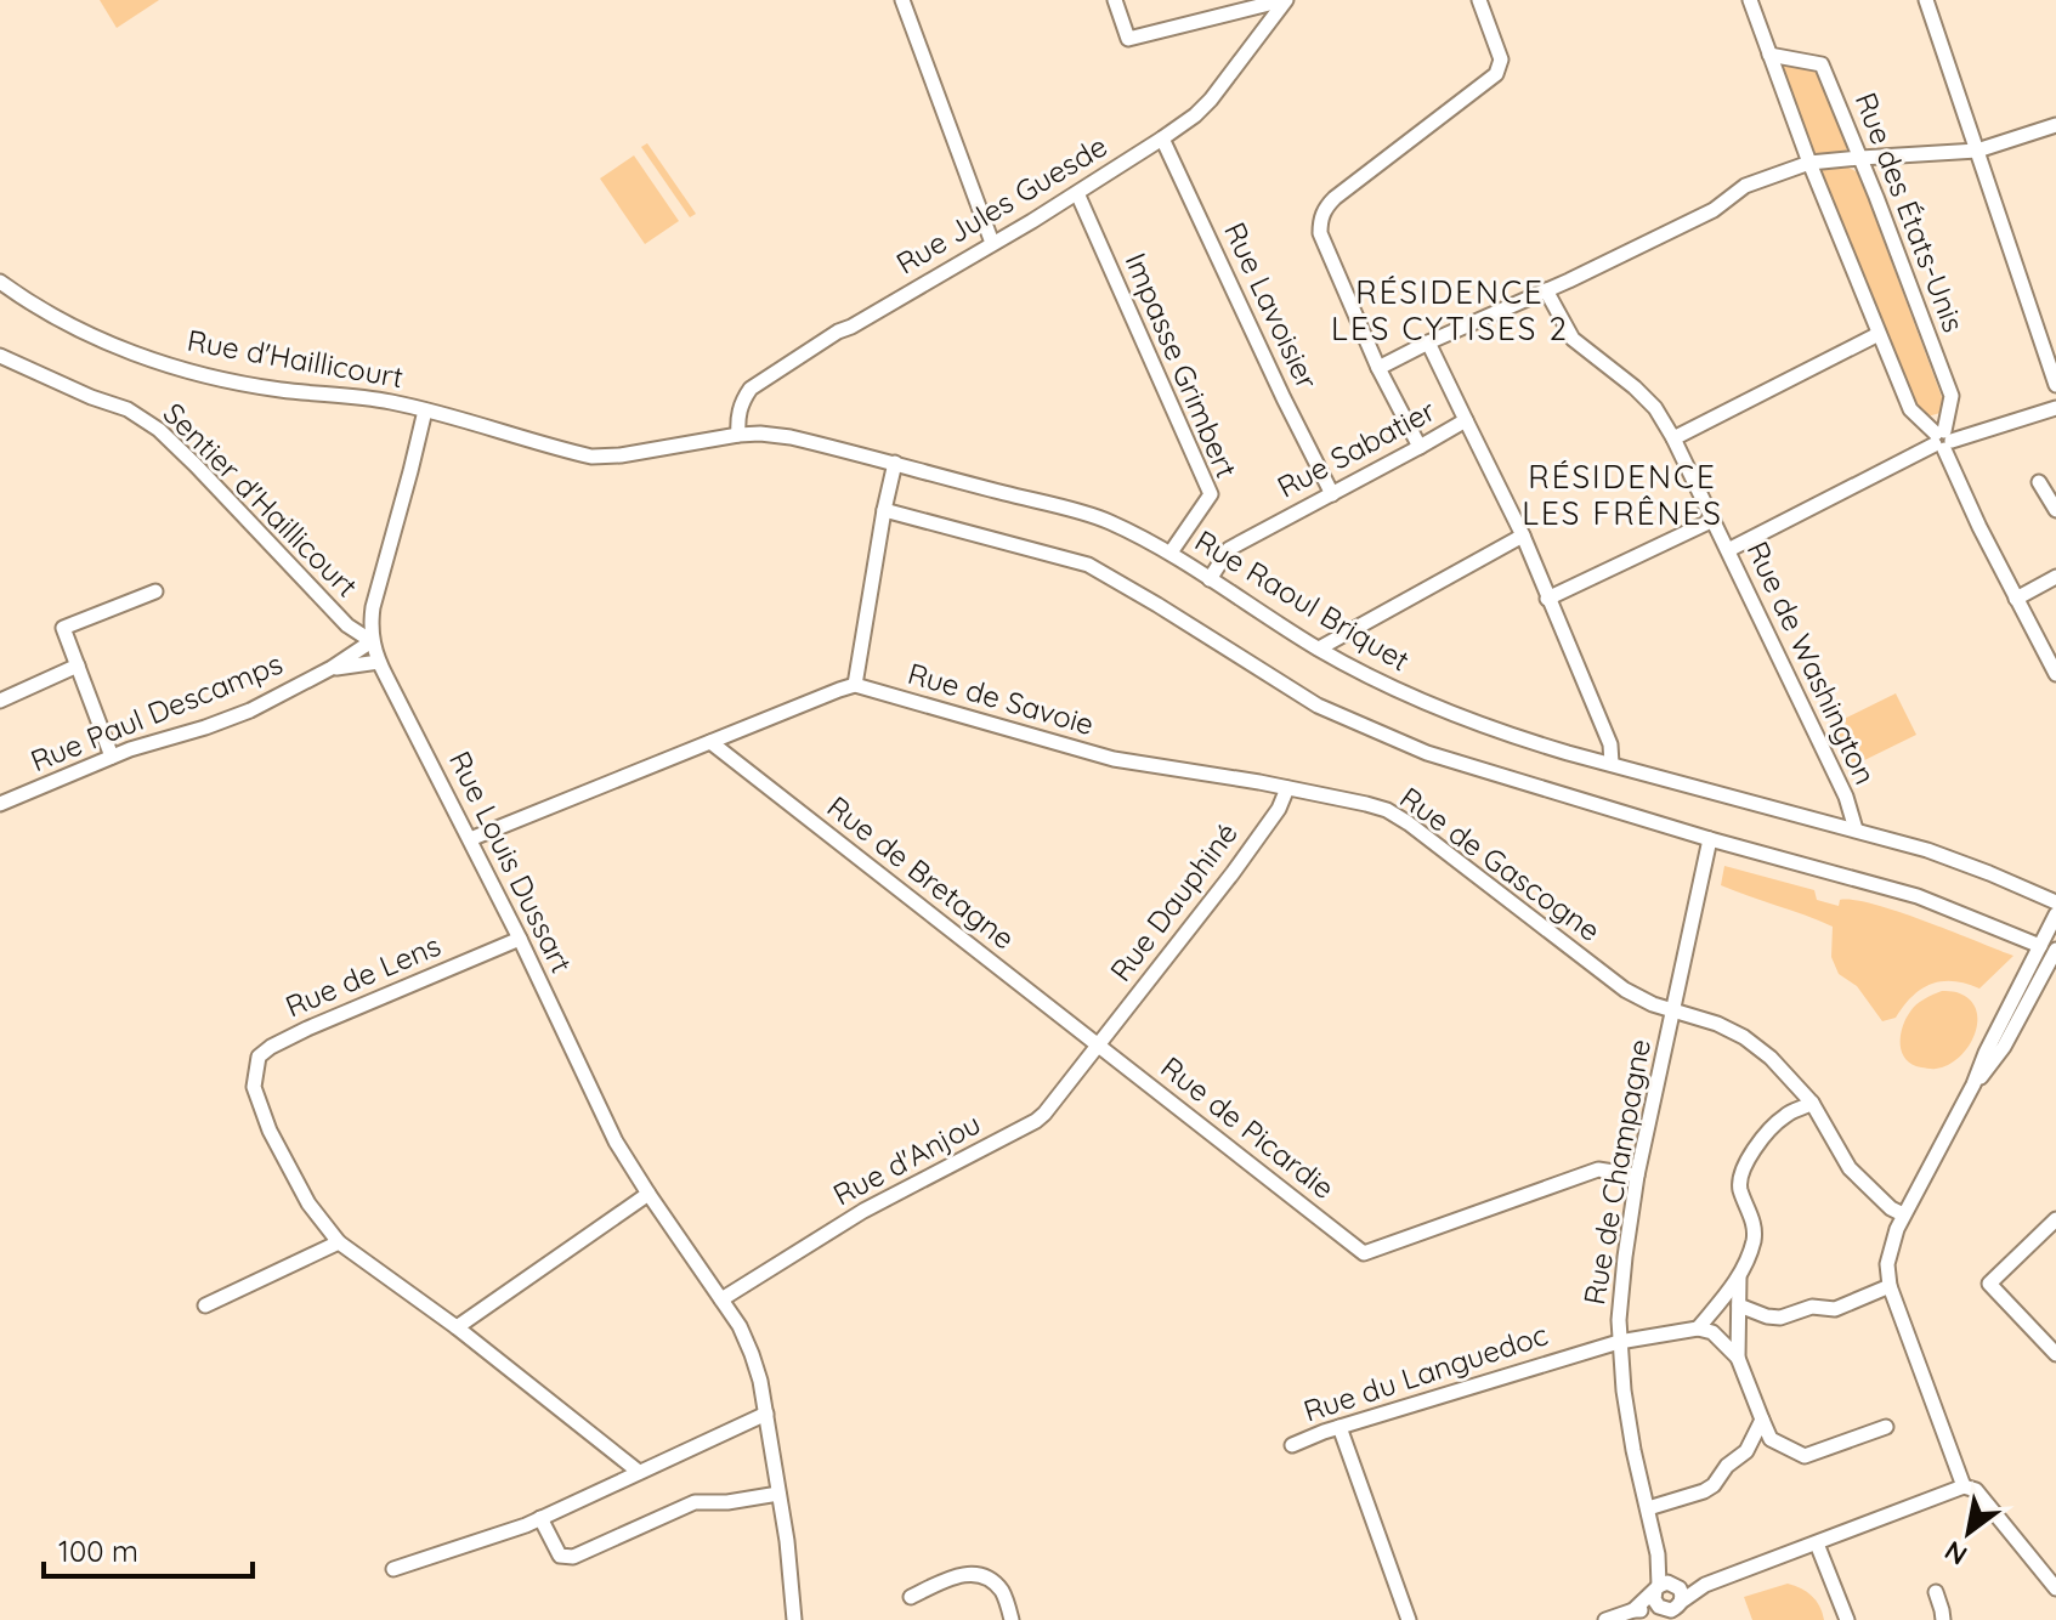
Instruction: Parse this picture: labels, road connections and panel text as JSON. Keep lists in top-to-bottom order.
{
  "streets": {
    "street": [
      "Rue Jules Guesde",
      "Rue des États-Unis",
      "Rue Lavoisier",
      "Rue d'Haillicourt",
      "Impasse Grimbert",
      "Rue Sabatier",
      "Sentier d'Haillicourt",
      "Rue Raoul Briquet",
      "Rue de Washington",
      "Rue de Savoie",
      "Rue Paul Descamps",
      "Rue Louis Dussart",
      "Rue de Gascogne",
      "Rue de Bretagne",
      "Rue Dauphiné",
      "Rue de Lens",
      "Rue de Picardie",
      "Rue d'Anjou",
      "Rue de Champagne",
      "Rue du Languedoc"
    ]
  },
  "crossings": [
    ["Rue Jules Guesde", "Rue Lavoisier"],
    ["Rue Jules Guesde", "Impasse Grimbert"],
    ["Rue Jules Guesde", "Rue Raoul Briquet"],
    ["Rue Lavoisier", "Rue Sabatier"],
    ["Rue d'Haillicourt", "Rue Louis Dussart"],
    ["Impasse Grimbert", "Rue Raoul Briquet"],
    ["Rue Sabatier", "Rue Raoul Briquet"],
    ["Sentier d'Haillicourt", "Rue Paul Descamps"],
    ["Sentier d'Haillicourt", "Rue Louis Dussart"],
    ["Rue Raoul Briquet", "Rue de Washington"],
    ["Rue de Savoie", "Rue de Gascogne"],
    ["Rue de Savoie", "Rue Dauphiné"],
    ["Rue Paul Descamps", "Rue Louis Dussart"],
    ["Rue Louis Dussart", "Rue de Lens"],
    ["Rue Louis Dussart", "Rue d'Anjou"],
    ["Rue de Gascogne", "Rue Dauphiné"],
    ["Rue de Gascogne", "Rue de Champagne"],
    ["Rue de Bretagne", "Rue Dauphiné"],
    ["Rue de Bretagne", "Rue de Picardie"],
    ["Rue de Bretagne", "Rue d'Anjou"],
    ["Rue Dauphiné", "Rue de Picardie"],
    ["Rue Dauphiné", "Rue d'Anjou"],
    ["Rue de Picardie", "Rue d'Anjou"],
    ["Rue de Picardie", "Rue de Champagne"],
    ["Rue de Champagne", "Rue du Languedoc"]
  ],
  "districts": ["RÉSIDENCE LES CYTISES 2", "RÉSIDENCE LES FRÊNES"],
  "scale_bar": "100 m",
  "north": "bottom left"
}
